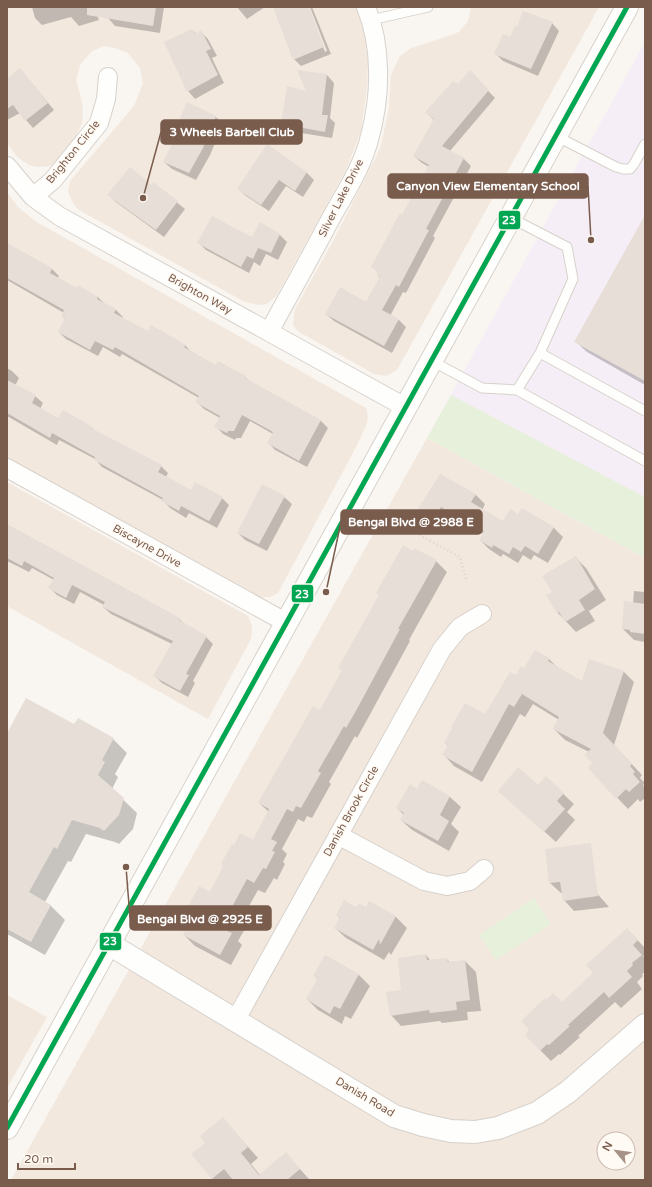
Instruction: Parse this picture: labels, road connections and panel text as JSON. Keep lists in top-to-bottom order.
{
  "streets": {
    "main road": ["Danish Road"],
    "street": [
      "Brighton Circle",
      "Silver Lake Drive",
      "Brighton Way",
      "Biscayne Drive",
      "Danish Brook Circle"
    ]
  },
  "crossings": [
    ["Brighton Circle", "Brighton Way"],
    ["Silver Lake Drive", "Brighton Way"],
    ["Danish Brook Circle", "Danish Road"]
  ],
  "places": [
    "3 Wheels Barbell Club",
    "Canyon View Elementary School",
    "Bengal Blvd @ 2988 E",
    "Bengal Blvd @ 2925 E"
  ],
  "lines": ["transit line 23"],
  "scale_bar": "20 m",
  "north": "top left"
}
